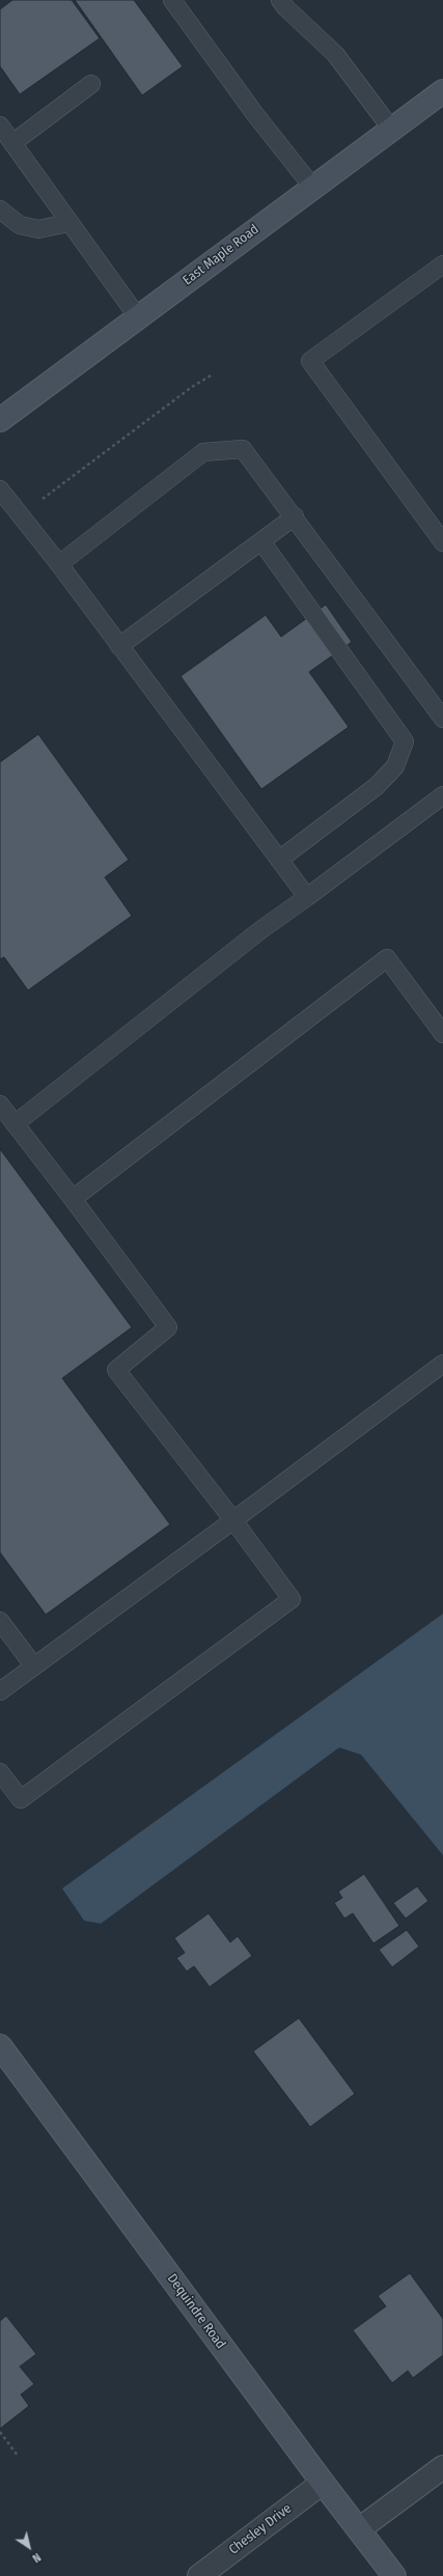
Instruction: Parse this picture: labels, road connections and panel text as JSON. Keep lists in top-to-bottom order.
{
  "streets": {
    "main road": ["East Maple Road", "Dequindre Road"],
    "street": ["Chesley Drive"]
  },
  "crossings": [
    ["Dequindre Road", "Chesley Drive"]
  ],
  "north": "bottom right"
}
